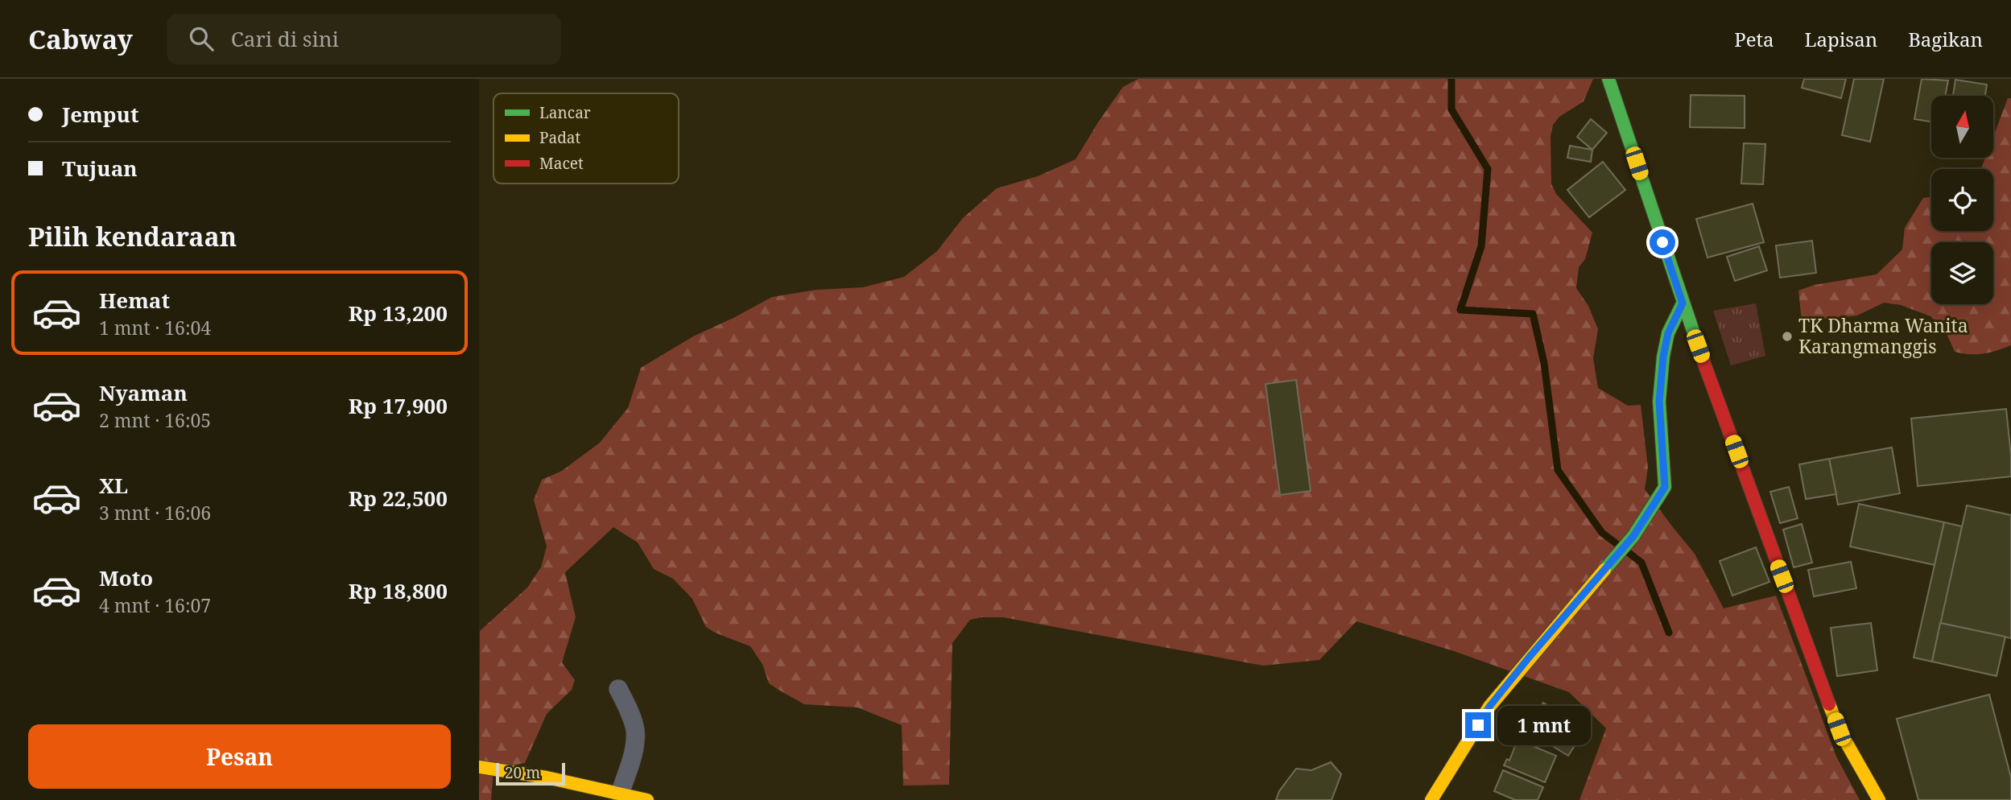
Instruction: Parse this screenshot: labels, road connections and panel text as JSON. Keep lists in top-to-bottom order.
{
  "places": ["TK Dharma Wanita Karangmanggis"],
  "legend": ["Lancar", "Padat", "Macet"],
  "scale_bar": "20 m",
  "north": "top",
  "page": {
    "header": "Cabway",
    "search": "Cari di sini",
    "nav": ["Peta", "Lapisan", "Bagikan"],
    "banner": ["Jemput", "Tujuan"],
    "heading": "Pilih kendaraan",
    "list": [
      {
        "name": "Hemat",
        "note": "1 mnt · 16:04",
        "value": "Rp 13,200"
      },
      {
        "name": "Nyaman",
        "note": "2 mnt · 16:05",
        "value": "Rp 17,900"
      },
      {
        "name": "XL",
        "note": "3 mnt · 16:06",
        "value": "Rp 22,500"
      },
      {
        "name": "Moto",
        "note": "4 mnt · 16:07",
        "value": "Rp 18,800"
      }
    ],
    "bubble": "1 mnt",
    "buttons": "Pesan",
    "scale": "20 m"
  }
}
